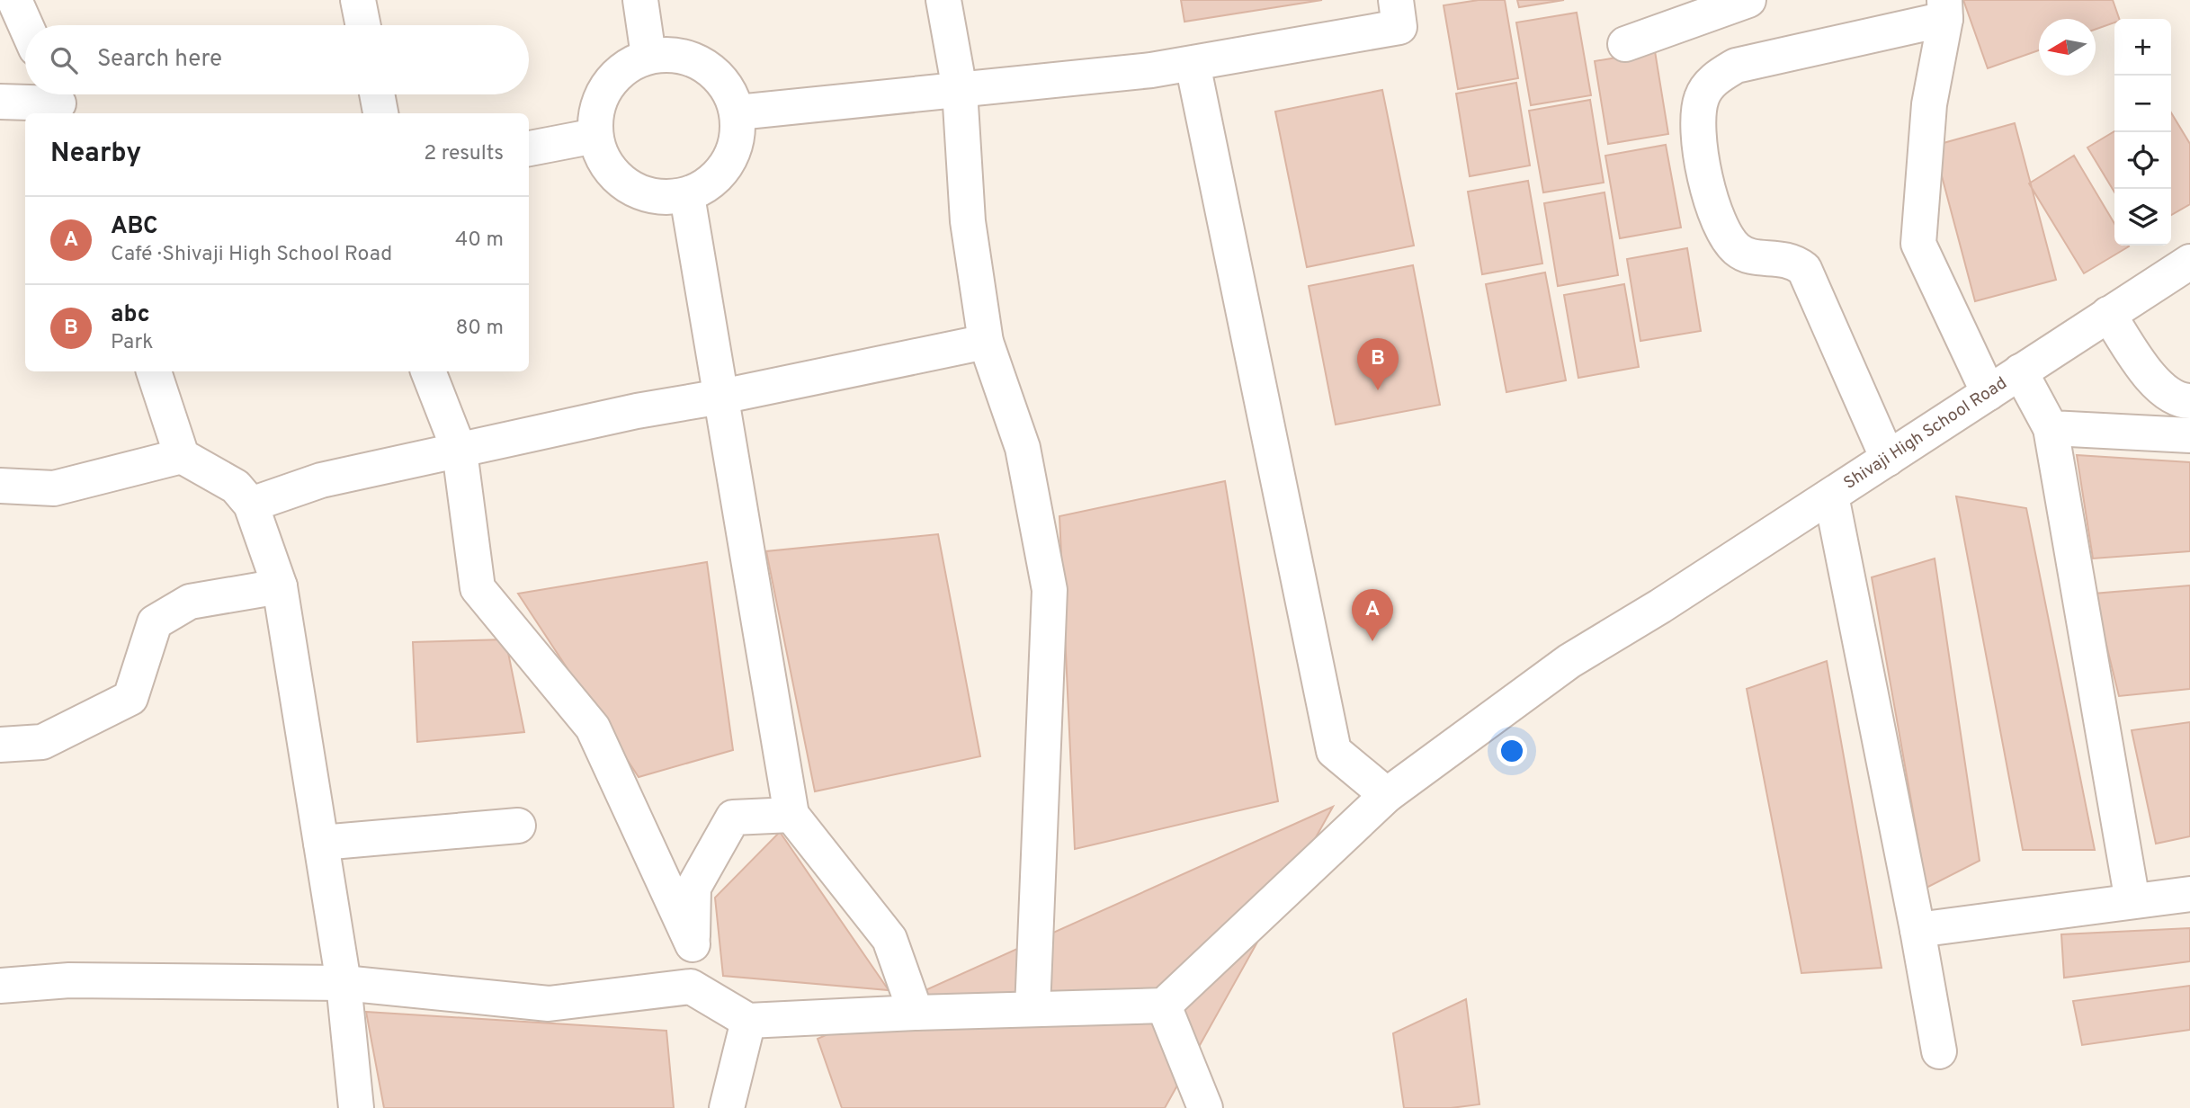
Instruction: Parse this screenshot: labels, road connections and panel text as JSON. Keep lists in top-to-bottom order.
{
  "streets": {
    "street": ["Shivaji High School Road"]
  },
  "north": "left",
  "page": {
    "map_buttons": ["+", "−"],
    "search": "Search here",
    "heading": ["Nearby", "2 results"],
    "list": [
      {
        "mark": "A",
        "name": "ABC",
        "note": "Café · Shivaji High School Road",
        "value": "40 m"
      },
      {
        "mark": "B",
        "name": "abc",
        "note": "Park",
        "value": "80 m"
      }
    ],
    "pins": ["B", "A"]
  }
}
